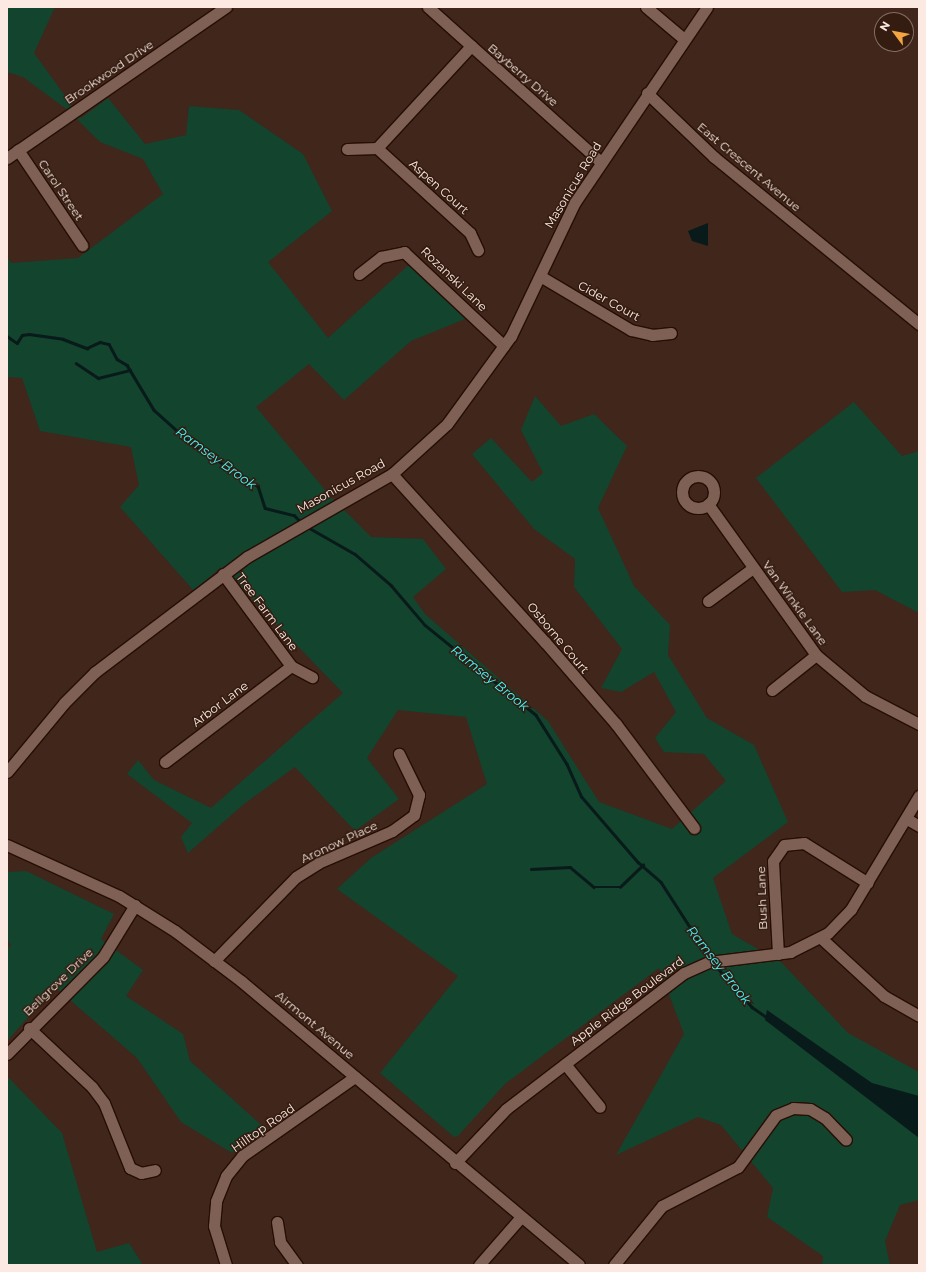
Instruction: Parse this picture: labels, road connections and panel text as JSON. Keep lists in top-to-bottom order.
{
  "streets": {
    "street": [
      "Brookwood Drive",
      "Bayberry Drive",
      "East Crescent Avenue",
      "Masonicus Road",
      "Aspen Court",
      "Carol Street",
      "Rozanski Lane",
      "Cider Court",
      "Van Winkle Lane",
      "Tree Farm Lane",
      "Osborne Court",
      "Arbor Lane",
      "Aronow Place",
      "Bush Lane",
      "Bellgrove Drive",
      "Apple Ridge Boulevard",
      "Airmont Avenue",
      "Hilltop Road"
    ]
  },
  "crossings": [
    ["Brookwood Drive", "Carol Street"],
    ["Bayberry Drive", "Masonicus Road"],
    ["East Crescent Avenue", "Masonicus Road"],
    ["Masonicus Road", "Rozanski Lane"],
    ["Masonicus Road", "Cider Court"],
    ["Masonicus Road", "Tree Farm Lane"],
    ["Masonicus Road", "Osborne Court"],
    ["Tree Farm Lane", "Arbor Lane"],
    ["Aronow Place", "Airmont Avenue"],
    ["Bush Lane", "Apple Ridge Boulevard"],
    ["Bellgrove Drive", "Airmont Avenue"],
    ["Apple Ridge Boulevard", "Airmont Avenue"],
    ["Airmont Avenue", "Hilltop Road"]
  ],
  "water": ["Ramsey Brook"],
  "north": "top left"
}
